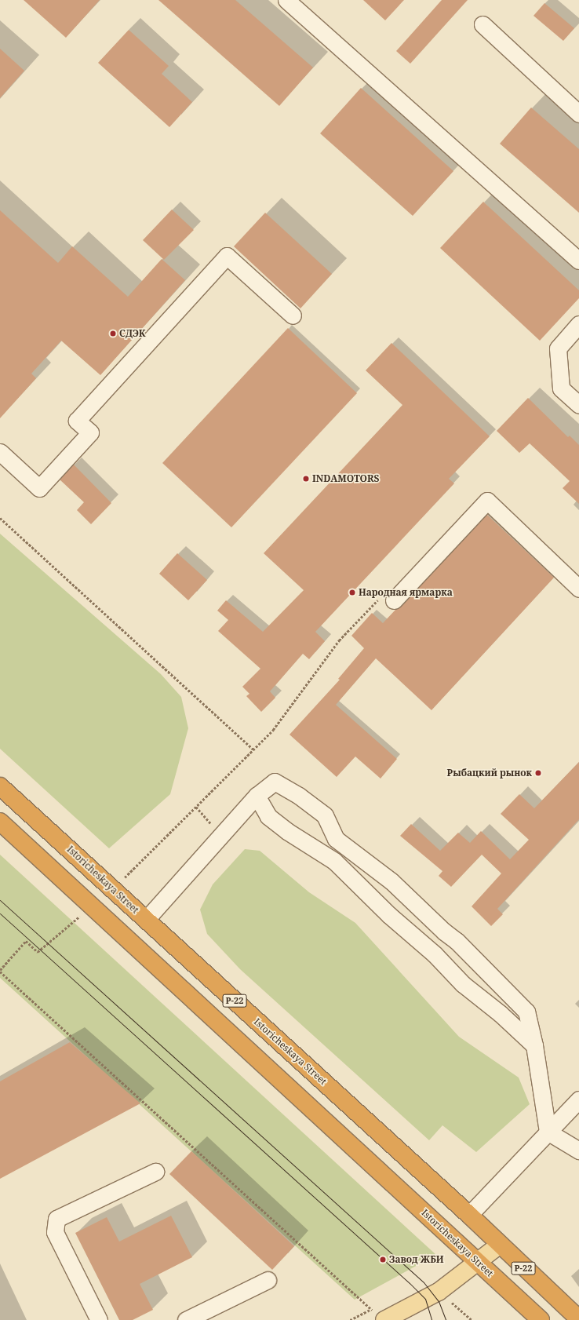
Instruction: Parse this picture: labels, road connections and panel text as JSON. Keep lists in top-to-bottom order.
{
  "streets": {
    "highway": ["Istoricheskaya Street", "Р-22"]
  },
  "places": [
    "СДЭК",
    "INDAMOTORS",
    "Народная ярмарка",
    "Рыбацкий рынок",
    "Завод ЖБИ"
  ]
}
